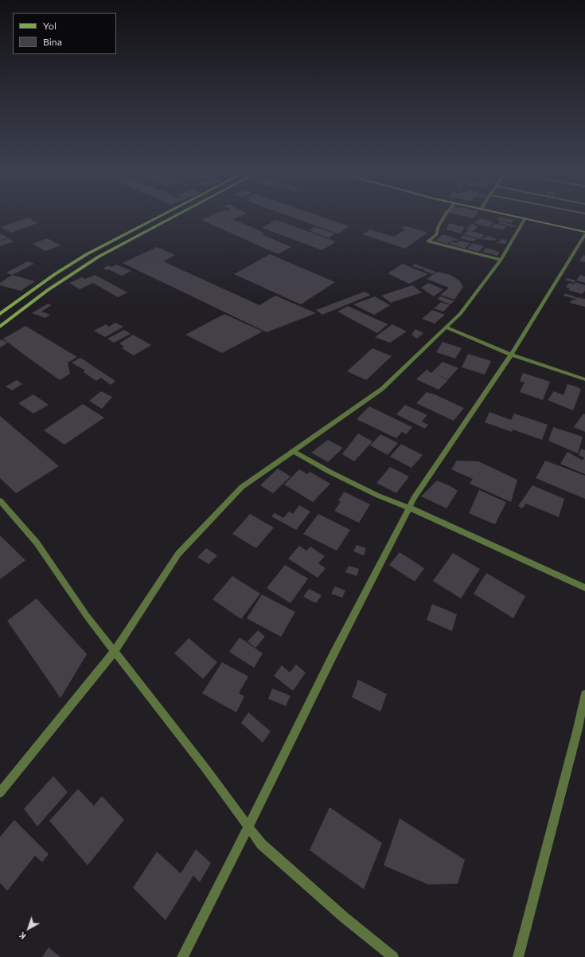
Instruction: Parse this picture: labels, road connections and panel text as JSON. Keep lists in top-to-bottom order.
{
  "legend": ["Yol", "Bina"],
  "north": "bottom left"
}
